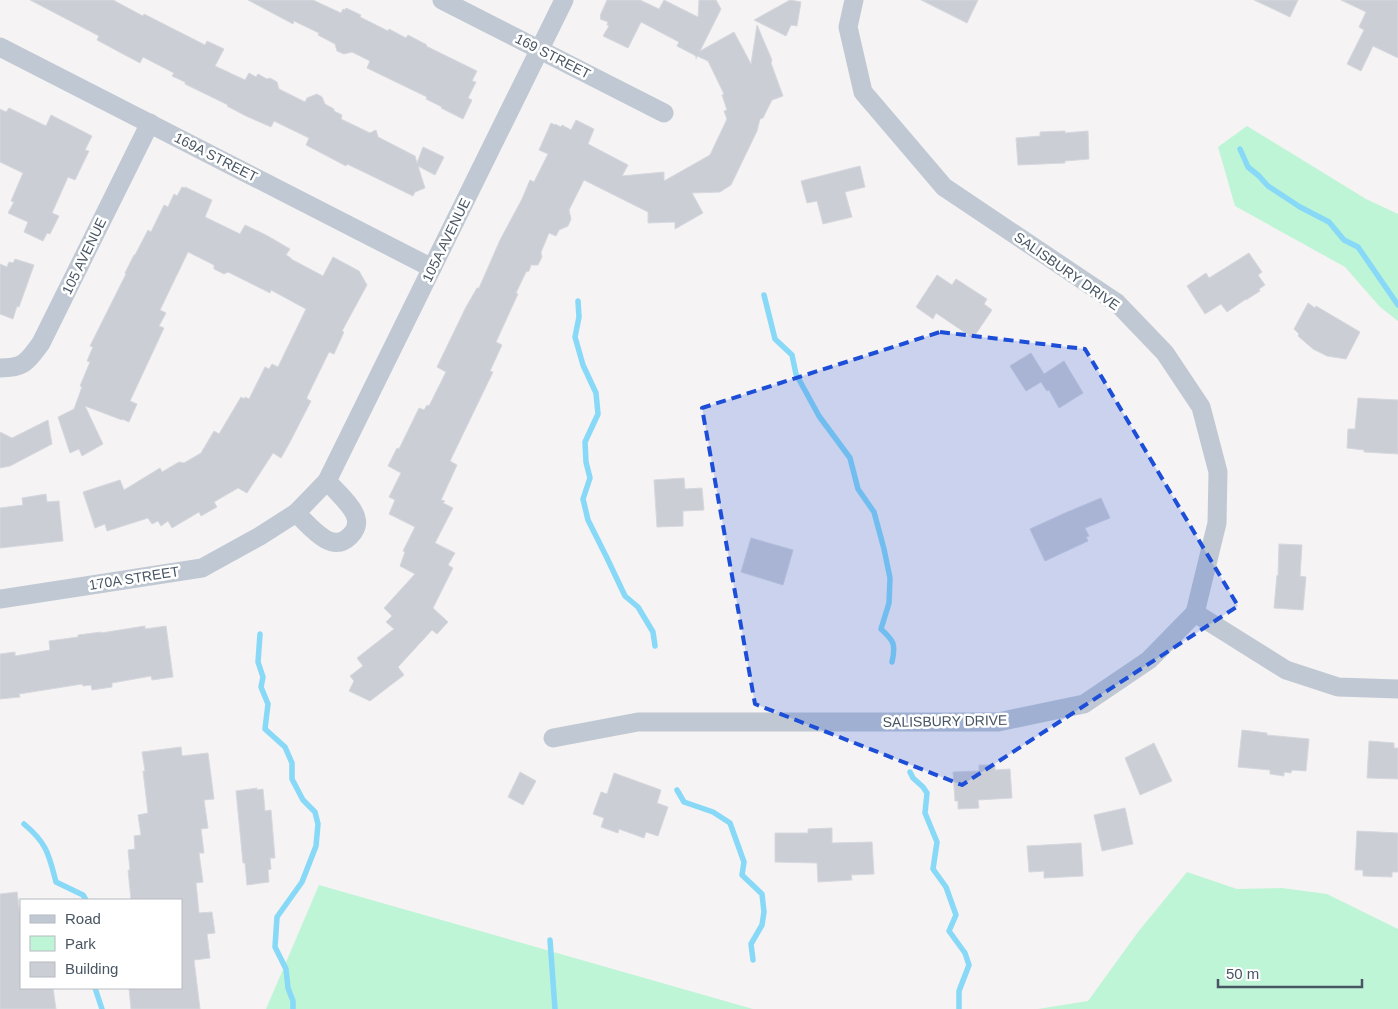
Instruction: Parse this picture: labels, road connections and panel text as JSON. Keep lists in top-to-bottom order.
{
  "streets": {
    "street": [
      "169 STREET",
      "169A STREET",
      "105A AVENUE",
      "105 AVENUE",
      "SALISBURY DRIVE",
      "170A STREET"
    ]
  },
  "crossings": [
    ["169 STREET", "105A AVENUE"],
    ["169A STREET", "105A AVENUE"],
    ["169A STREET", "105 AVENUE"],
    ["105A AVENUE", "170A STREET"]
  ],
  "legend": ["Road", "Park", "Building"],
  "scale_bar": "50 m"
}
